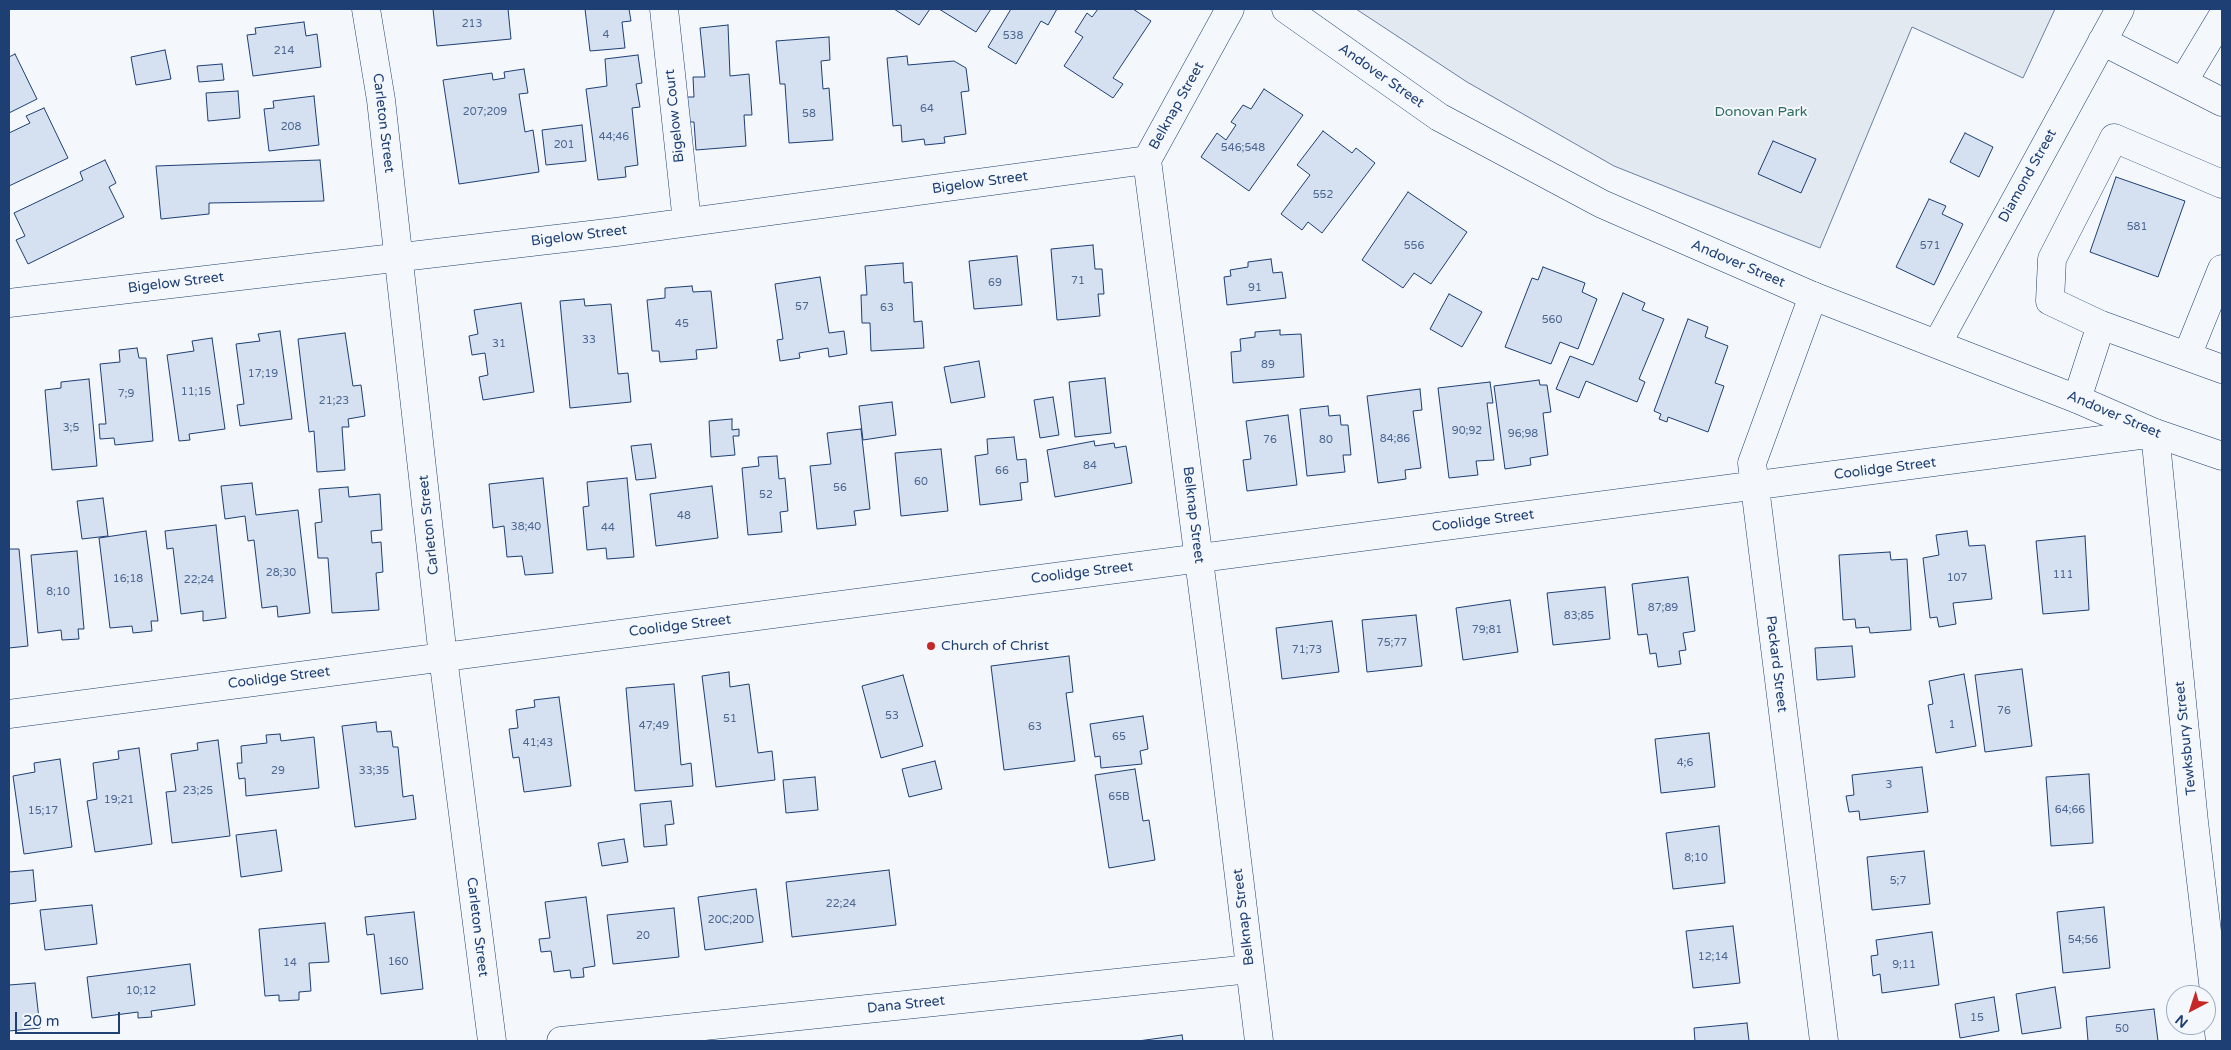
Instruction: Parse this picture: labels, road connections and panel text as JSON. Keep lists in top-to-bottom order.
{
  "streets": {
    "street": [
      "Andover Street",
      "Belknap Street",
      "Bigelow Court",
      "Carleton Street",
      "Diamond Street",
      "Bigelow Street",
      "Coolidge Street",
      "Packard Street",
      "Tewksbury Street",
      "Dana Street"
    ]
  },
  "crossings": [
    ["Andover Street", "Diamond Street"],
    ["Andover Street", "Coolidge Street"],
    ["Andover Street", "Packard Street"],
    ["Andover Street", "Tewksbury Street"],
    ["Belknap Street", "Bigelow Street"],
    ["Belknap Street", "Coolidge Street"],
    ["Belknap Street", "Dana Street"],
    ["Bigelow Court", "Bigelow Street"],
    ["Carleton Street", "Bigelow Street"],
    ["Carleton Street", "Coolidge Street"],
    ["Coolidge Street", "Packard Street"],
    ["Coolidge Street", "Tewksbury Street"]
  ],
  "parks": ["Donovan Park"],
  "places": ["Church of Christ"],
  "house_numbers": [
    "213",
    "4",
    "538",
    "214",
    "64",
    "207;209",
    "58",
    "208",
    "44;46",
    "201",
    "546;548",
    "552",
    "581",
    "556",
    "571",
    "71",
    "69",
    "91",
    "57",
    "63",
    "560",
    "45",
    "33",
    "31",
    "89",
    "17;19",
    "11;15",
    "7;9",
    "21;23",
    "3;5",
    "90;92",
    "96;98",
    "84;86",
    "76",
    "80",
    "84",
    "66",
    "60",
    "56",
    "52",
    "48",
    "38;40",
    "44",
    "28;30",
    "111",
    "107",
    "16;18",
    "22;24",
    "8;10",
    "87;89",
    "83;85",
    "79;81",
    "75;77",
    "71;73",
    "76",
    "53",
    "51",
    "1",
    "47;49",
    "63",
    "65",
    "41;43",
    "4;6",
    "29",
    "33;35",
    "3",
    "23;25",
    "65B",
    "19;21",
    "64;66",
    "15;17",
    "8;10",
    "5;7",
    "22;24",
    "20C;20D",
    "20",
    "54;56",
    "12;14",
    "160",
    "14",
    "9;11",
    "10;12",
    "15",
    "50"
  ],
  "scale_bar": "20 m",
  "north": "bottom left"
}
